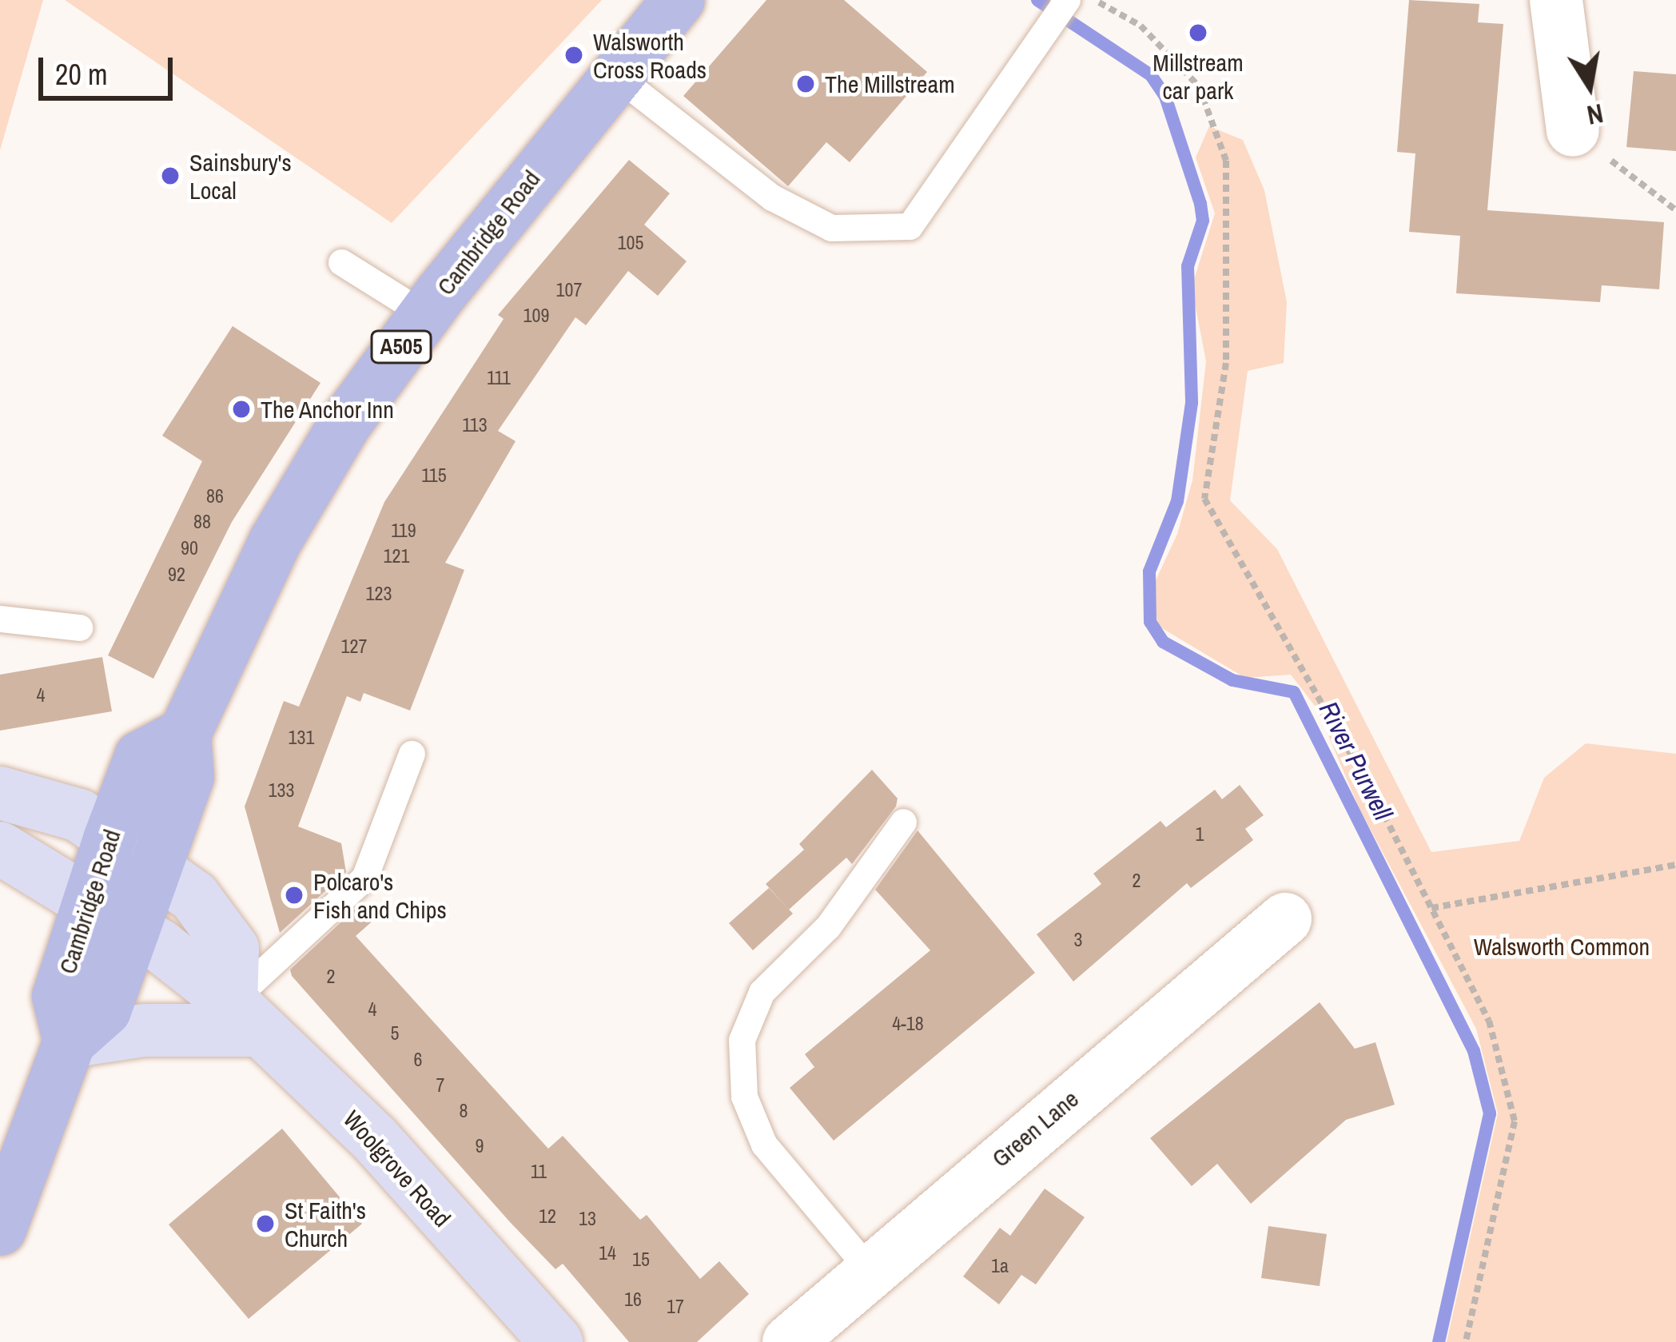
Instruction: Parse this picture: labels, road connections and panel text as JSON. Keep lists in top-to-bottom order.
{
  "streets": {
    "main road": ["Cambridge Road", "A505"],
    "street": ["Green Lane", "Woolgrove Road"]
  },
  "crossings": [
    ["Cambridge Road", "Woolgrove Road"]
  ],
  "water": ["River Purwell"],
  "parks": ["Walsworth Common"],
  "places": [
    "Millstream car park",
    "Walsworth Cross Roads",
    "The Millstream",
    "Sainsbury's Local",
    "The Anchor Inn",
    "Polcaro's Fish and Chips",
    "St Faith's Church"
  ],
  "house_numbers": [
    "105",
    "107",
    "109",
    "111",
    "113",
    "115",
    "86",
    "88",
    "119",
    "90",
    "121",
    "92",
    "123",
    "127",
    "4",
    "131",
    "133",
    "1",
    "2",
    "3",
    "2",
    "4",
    "4-18",
    "5",
    "6",
    "7",
    "8",
    "9",
    "11",
    "12",
    "13",
    "14",
    "15",
    "1a",
    "16",
    "17"
  ],
  "scale_bar": "20 m",
  "north": "bottom"
}
